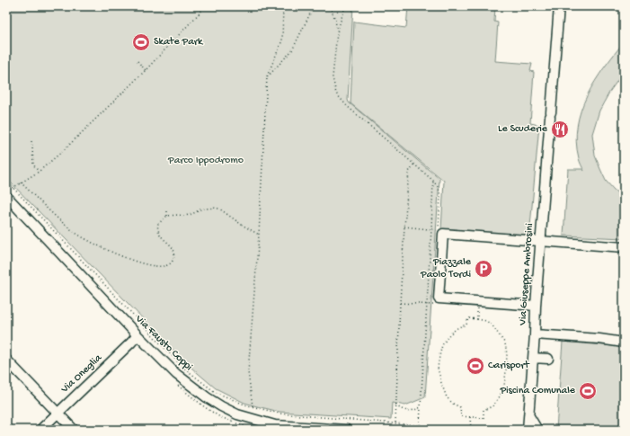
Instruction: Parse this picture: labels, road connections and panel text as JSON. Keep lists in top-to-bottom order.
{
  "streets": {
    "street": ["Via Giuseppe Ambrosini", "Via Fausto Coppi", "Via Oneglia"]
  },
  "crossings": [
    ["Via Fausto Coppi", "Via Oneglia"]
  ],
  "parks": ["Parco Ippodromo"],
  "places": {
    "sports": ["Skate Park", "Carisport", "Piscina Comunale"],
    "restaurant": ["Le Scuderie"],
    "parking": ["Piazzale Paolo Tordi"]
  }
}
